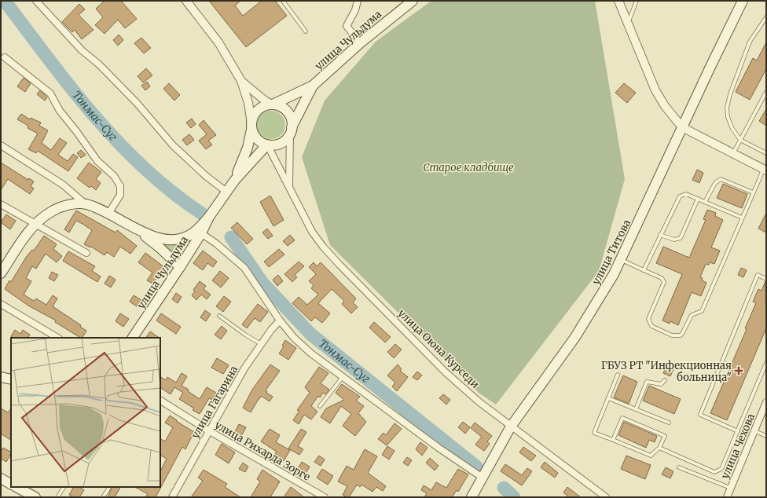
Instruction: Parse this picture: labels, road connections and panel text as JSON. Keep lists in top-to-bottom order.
{
  "streets": {
    "main road": ["улица Чульдума", "улица Титова"],
    "street": [
      "улица Оюна Курседи",
      "улица Гагарина",
      "улица Чехова",
      "улица Рихарда Зорге"
    ]
  },
  "crossings": [
    ["улица Чульдума", "улица Оюна Курседи"],
    ["улица Титова", "улица Оюна Курседи"],
    ["улица Гагарина", "улица Рихарда Зорге"]
  ],
  "water": ["Тонмас-Суг"],
  "parks": ["Старое кладбище"],
  "places": {
    "health": ["ГБУЗ РТ \"Инфекционная больница\""]
  }
}
